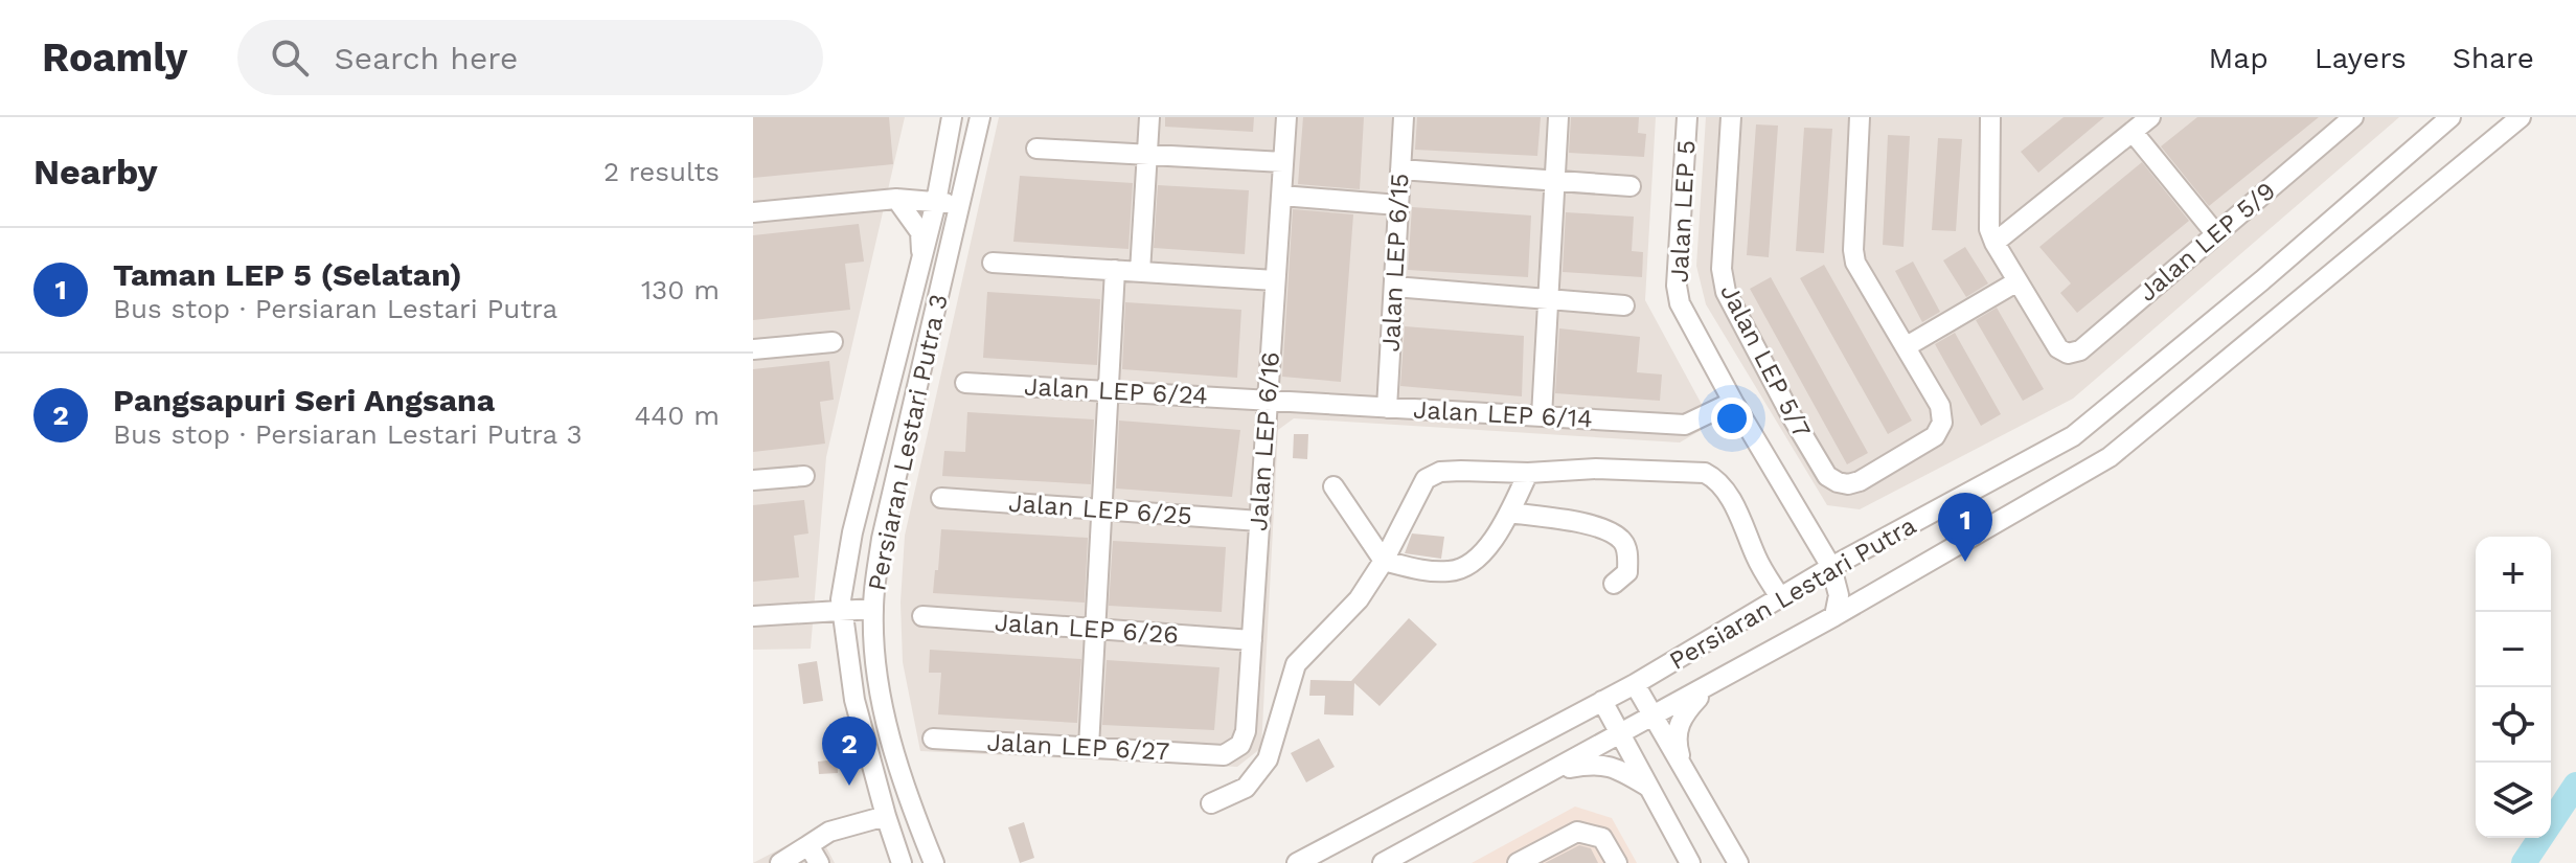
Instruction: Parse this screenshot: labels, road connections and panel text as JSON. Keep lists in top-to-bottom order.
{
  "streets": {
    "street": [
      "Jalan LEP 5",
      "Jalan LEP 5/9",
      "Jalan LEP 6/15",
      "Jalan LEP 5/7",
      "Jalan LEP 6/24",
      "Jalan LEP 6/14",
      "Jalan LEP 6/16",
      "Persiaran Lestari Putra 3",
      "Jalan LEP 6/25",
      "Persiaran Lestari Putra",
      "Jalan LEP 6/26",
      "Jalan LEP 6/27"
    ]
  },
  "crossings": [
    ["Jalan LEP 5", "Jalan LEP 6/14"],
    ["Jalan LEP 5", "Persiaran Lestari Putra"],
    ["Jalan LEP 6/15", "Jalan LEP 6/14"],
    ["Jalan LEP 6/24", "Jalan LEP 6/14"],
    ["Jalan LEP 6/24", "Jalan LEP 6/16"],
    ["Jalan LEP 6/14", "Jalan LEP 6/16"],
    ["Jalan LEP 6/16", "Jalan LEP 6/25"],
    ["Jalan LEP 6/16", "Jalan LEP 6/26"],
    ["Jalan LEP 6/16", "Jalan LEP 6/27"]
  ],
  "page": {
    "header": "Roamly",
    "search": "Search here",
    "nav": ["Map", "Layers", "Share"],
    "heading": ["Nearby", "2 results"],
    "list": [
      {
        "mark": "1",
        "name": "Taman LEP 5 (Selatan)",
        "note": "Bus stop · Persiaran Lestari Putra",
        "value": "130 m"
      },
      {
        "mark": "2",
        "name": "Pangsapuri Seri Angsana",
        "note": "Bus stop · Persiaran Lestari Putra 3",
        "value": "440 m"
      }
    ],
    "pins": ["1", "2"],
    "map_buttons": ["+", "−"]
  }
}
